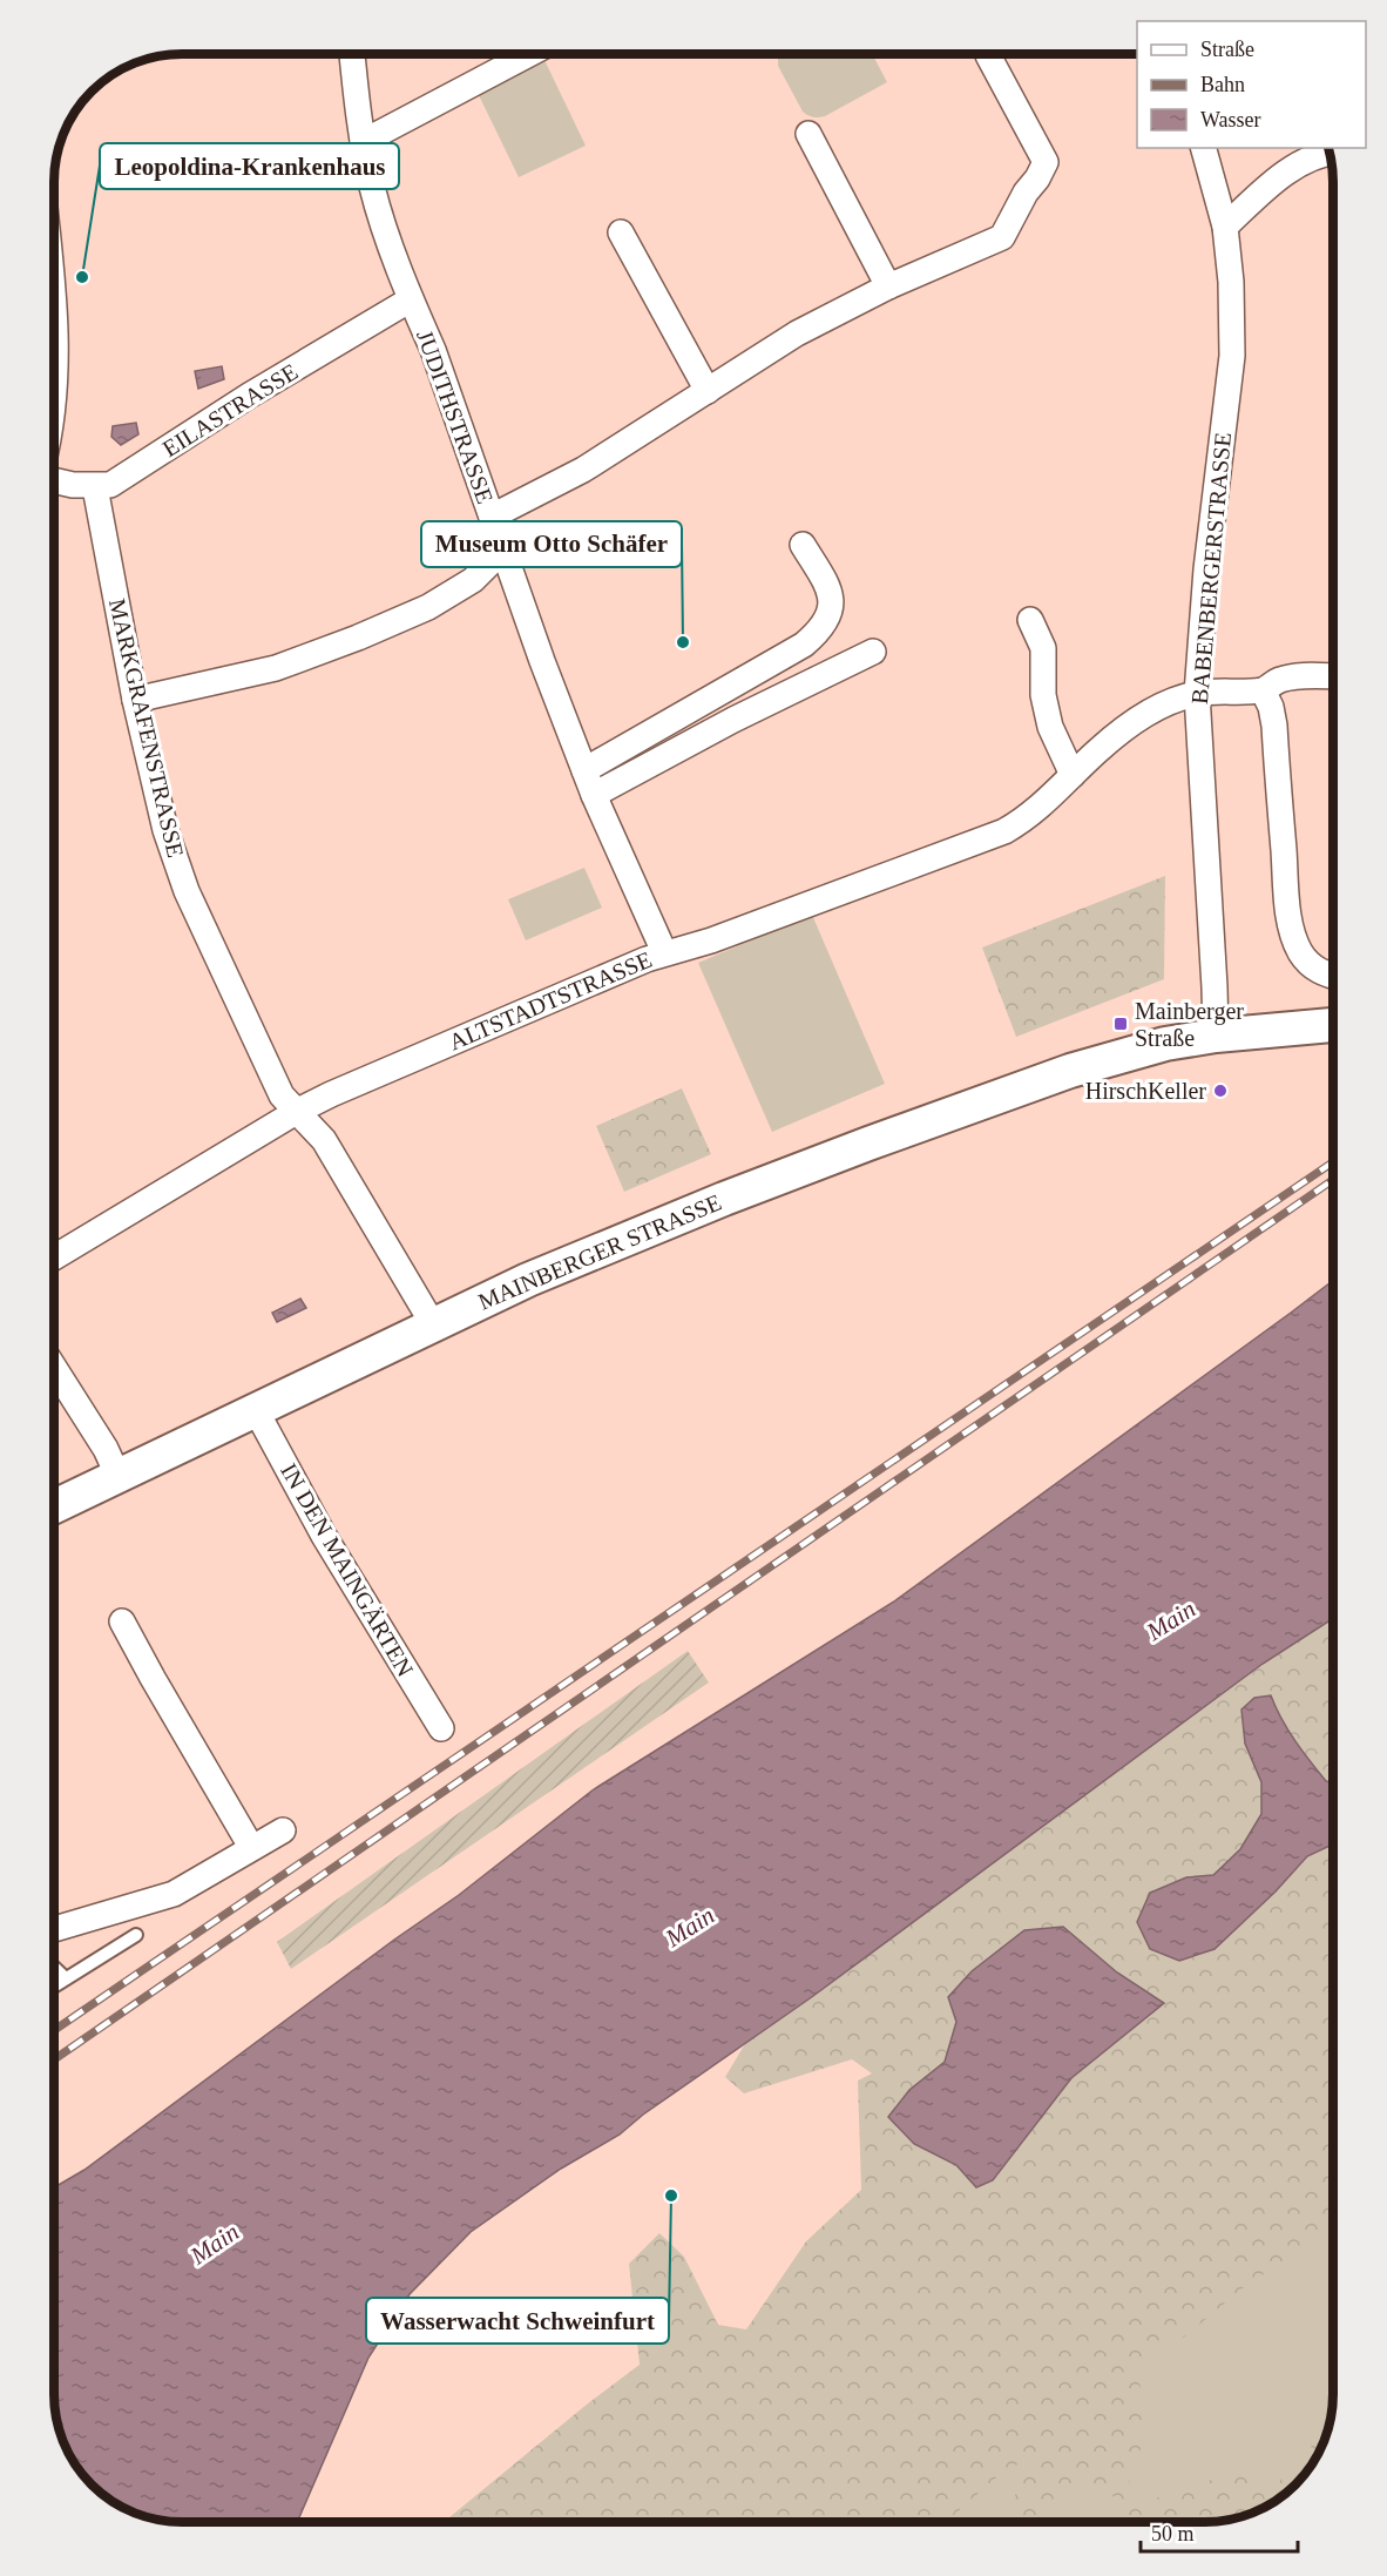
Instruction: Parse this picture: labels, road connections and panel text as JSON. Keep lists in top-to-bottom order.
{
  "streets": {
    "main road": ["MAINBERGER STRASSE"],
    "street": [
      "EILASTRASSE",
      "JUDITHSTRASSE",
      "BABENBERGERSTRASSE",
      "MARKGRAFENSTRASSE",
      "ALTSTADTSTRASSE",
      "IN DEN MAINGÄRTEN"
    ]
  },
  "crossings": [
    ["EILASTRASSE", "JUDITHSTRASSE"],
    ["EILASTRASSE", "MARKGRAFENSTRASSE"],
    ["JUDITHSTRASSE", "ALTSTADTSTRASSE"],
    ["BABENBERGERSTRASSE", "ALTSTADTSTRASSE"],
    ["BABENBERGERSTRASSE", "MAINBERGER STRASSE"],
    ["MARKGRAFENSTRASSE", "ALTSTADTSTRASSE"],
    ["MARKGRAFENSTRASSE", "MAINBERGER STRASSE"],
    ["MAINBERGER STRASSE", "IN DEN MAINGÄRTEN"]
  ],
  "water": ["Main"],
  "places": {
    "other": [
      "Leopoldina-Krankenhaus",
      "Museum Otto Schäfer",
      "HirschKeller",
      "Wasserwacht Schweinfurt"
    ],
    "transit": ["Mainberger Straße"]
  },
  "legend": ["Straße", "Bahn", "Wasser"],
  "scale_bar": "50 m"
}
